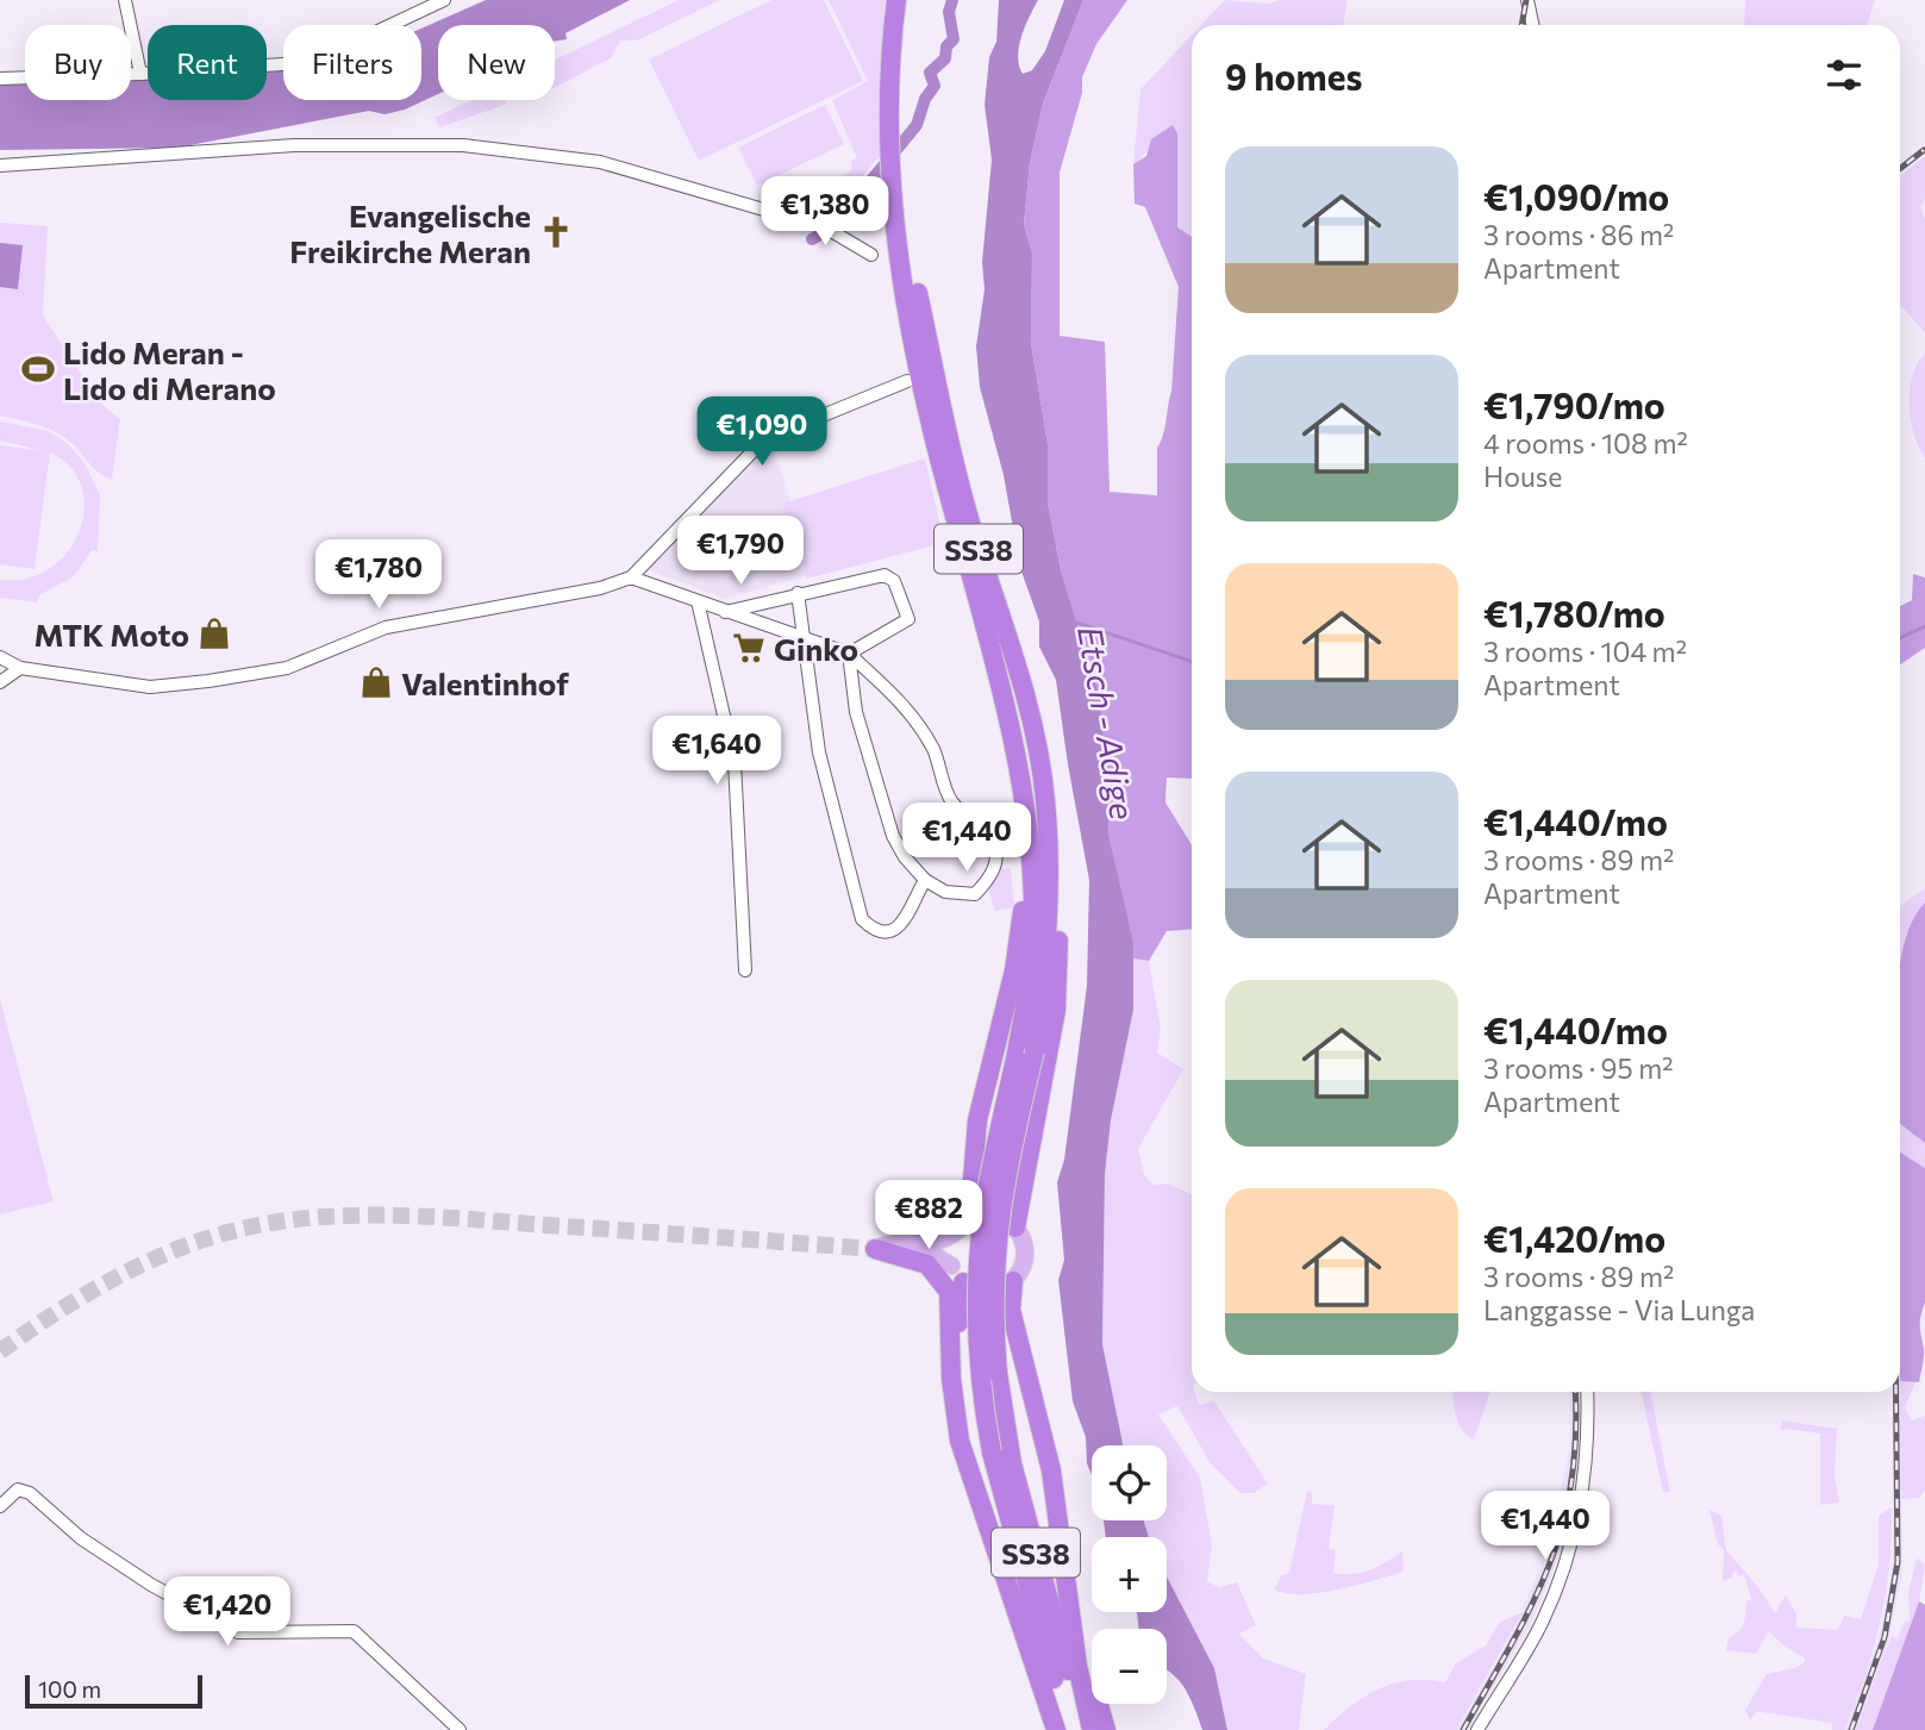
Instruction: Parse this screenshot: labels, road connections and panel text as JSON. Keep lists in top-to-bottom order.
{
  "streets": {
    "highway": ["SS38"]
  },
  "water": ["Etsch - Adige"],
  "places": {
    "church": ["Evangelische Freikirche Meran"],
    "sports": ["Lido Meran - Lido di Merano"],
    "shop": ["MTK Moto", "Valentinhof"],
    "supermarket": ["Ginko"]
  },
  "scale_bar": "100 m",
  "page": {
    "chip": [
      "Buy",
      "Rent",
      "Filters",
      "New"
    ],
    "heading": "9 homes",
    "list": [
      {
        "name": "€1,090/mo",
        "note": "3 rooms · 86 m² · Apartment"
      },
      {
        "name": "€1,790/mo",
        "note": "4 rooms · 108 m² · House"
      },
      {
        "name": "€1,780/mo",
        "note": "3 rooms · 104 m² · Apartment"
      },
      {
        "name": "€1,440/mo",
        "note": "3 rooms · 89 m² · Apartment"
      },
      {
        "name": "€1,440/mo",
        "note": "3 rooms · 95 m² · Apartment"
      },
      {
        "name": "€1,420/mo",
        "note": "3 rooms · 89 m² · Langgasse - Via Lunga"
      }
    ],
    "price": [
      "€1,380",
      "€1,090",
      "€1,790",
      "€1,780",
      "€1,640",
      "€1,440",
      "€882",
      "€1,440",
      "€1,420"
    ],
    "map_buttons": ["+", "−"],
    "scale": "100 m"
  }
}
